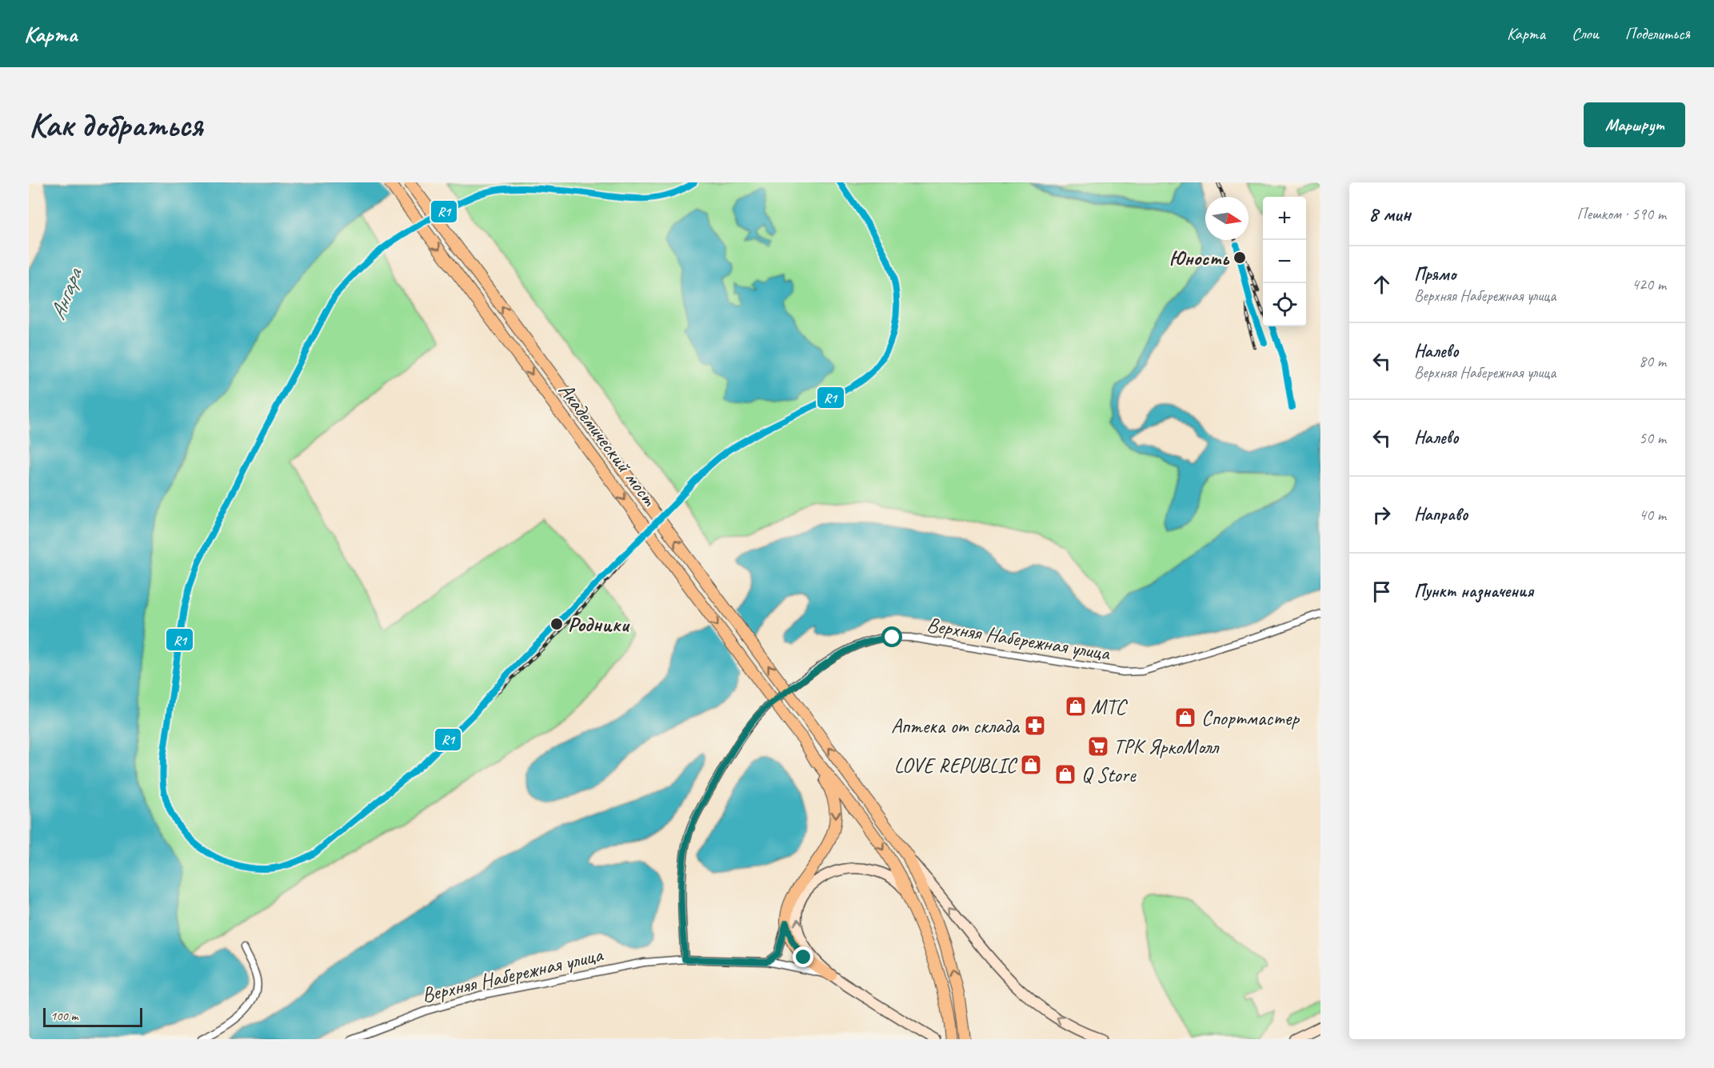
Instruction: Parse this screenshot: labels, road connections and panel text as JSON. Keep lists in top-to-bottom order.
{
  "streets": {
    "main road": ["Академический мост"],
    "street": ["Верхняя Набережная улица"]
  },
  "water": ["Ангара"],
  "places": {
    "other": ["Юность", "Родники"],
    "shop": [
      "МТС",
      "Спортмастер",
      "LOVE REPUBLIC",
      "Q Store"
    ],
    "pharmacy": ["Аптека от склада"],
    "supermarket": ["ТРК ЯркоМолл"]
  },
  "lines": ["transit line R1"],
  "scale_bar": "100 m",
  "north": "right",
  "page": {
    "header": "Карта",
    "nav": ["Карта", "Слои", "Поделиться"],
    "buttons": "Маршрут",
    "title": "Как добраться",
    "heading": ["8 мин", "Пешком · 590 m"],
    "map_buttons": ["+", "−"],
    "list": [
      ["Прямо", "Верхняя Набережная улица", "420 m"],
      ["Налево", "Верхняя Набережная улица", "80 m"],
      ["Налево", "50 m"],
      ["Направо", "40 m"],
      "Пункт назначения"
    ],
    "scale": "100 m"
  }
}
